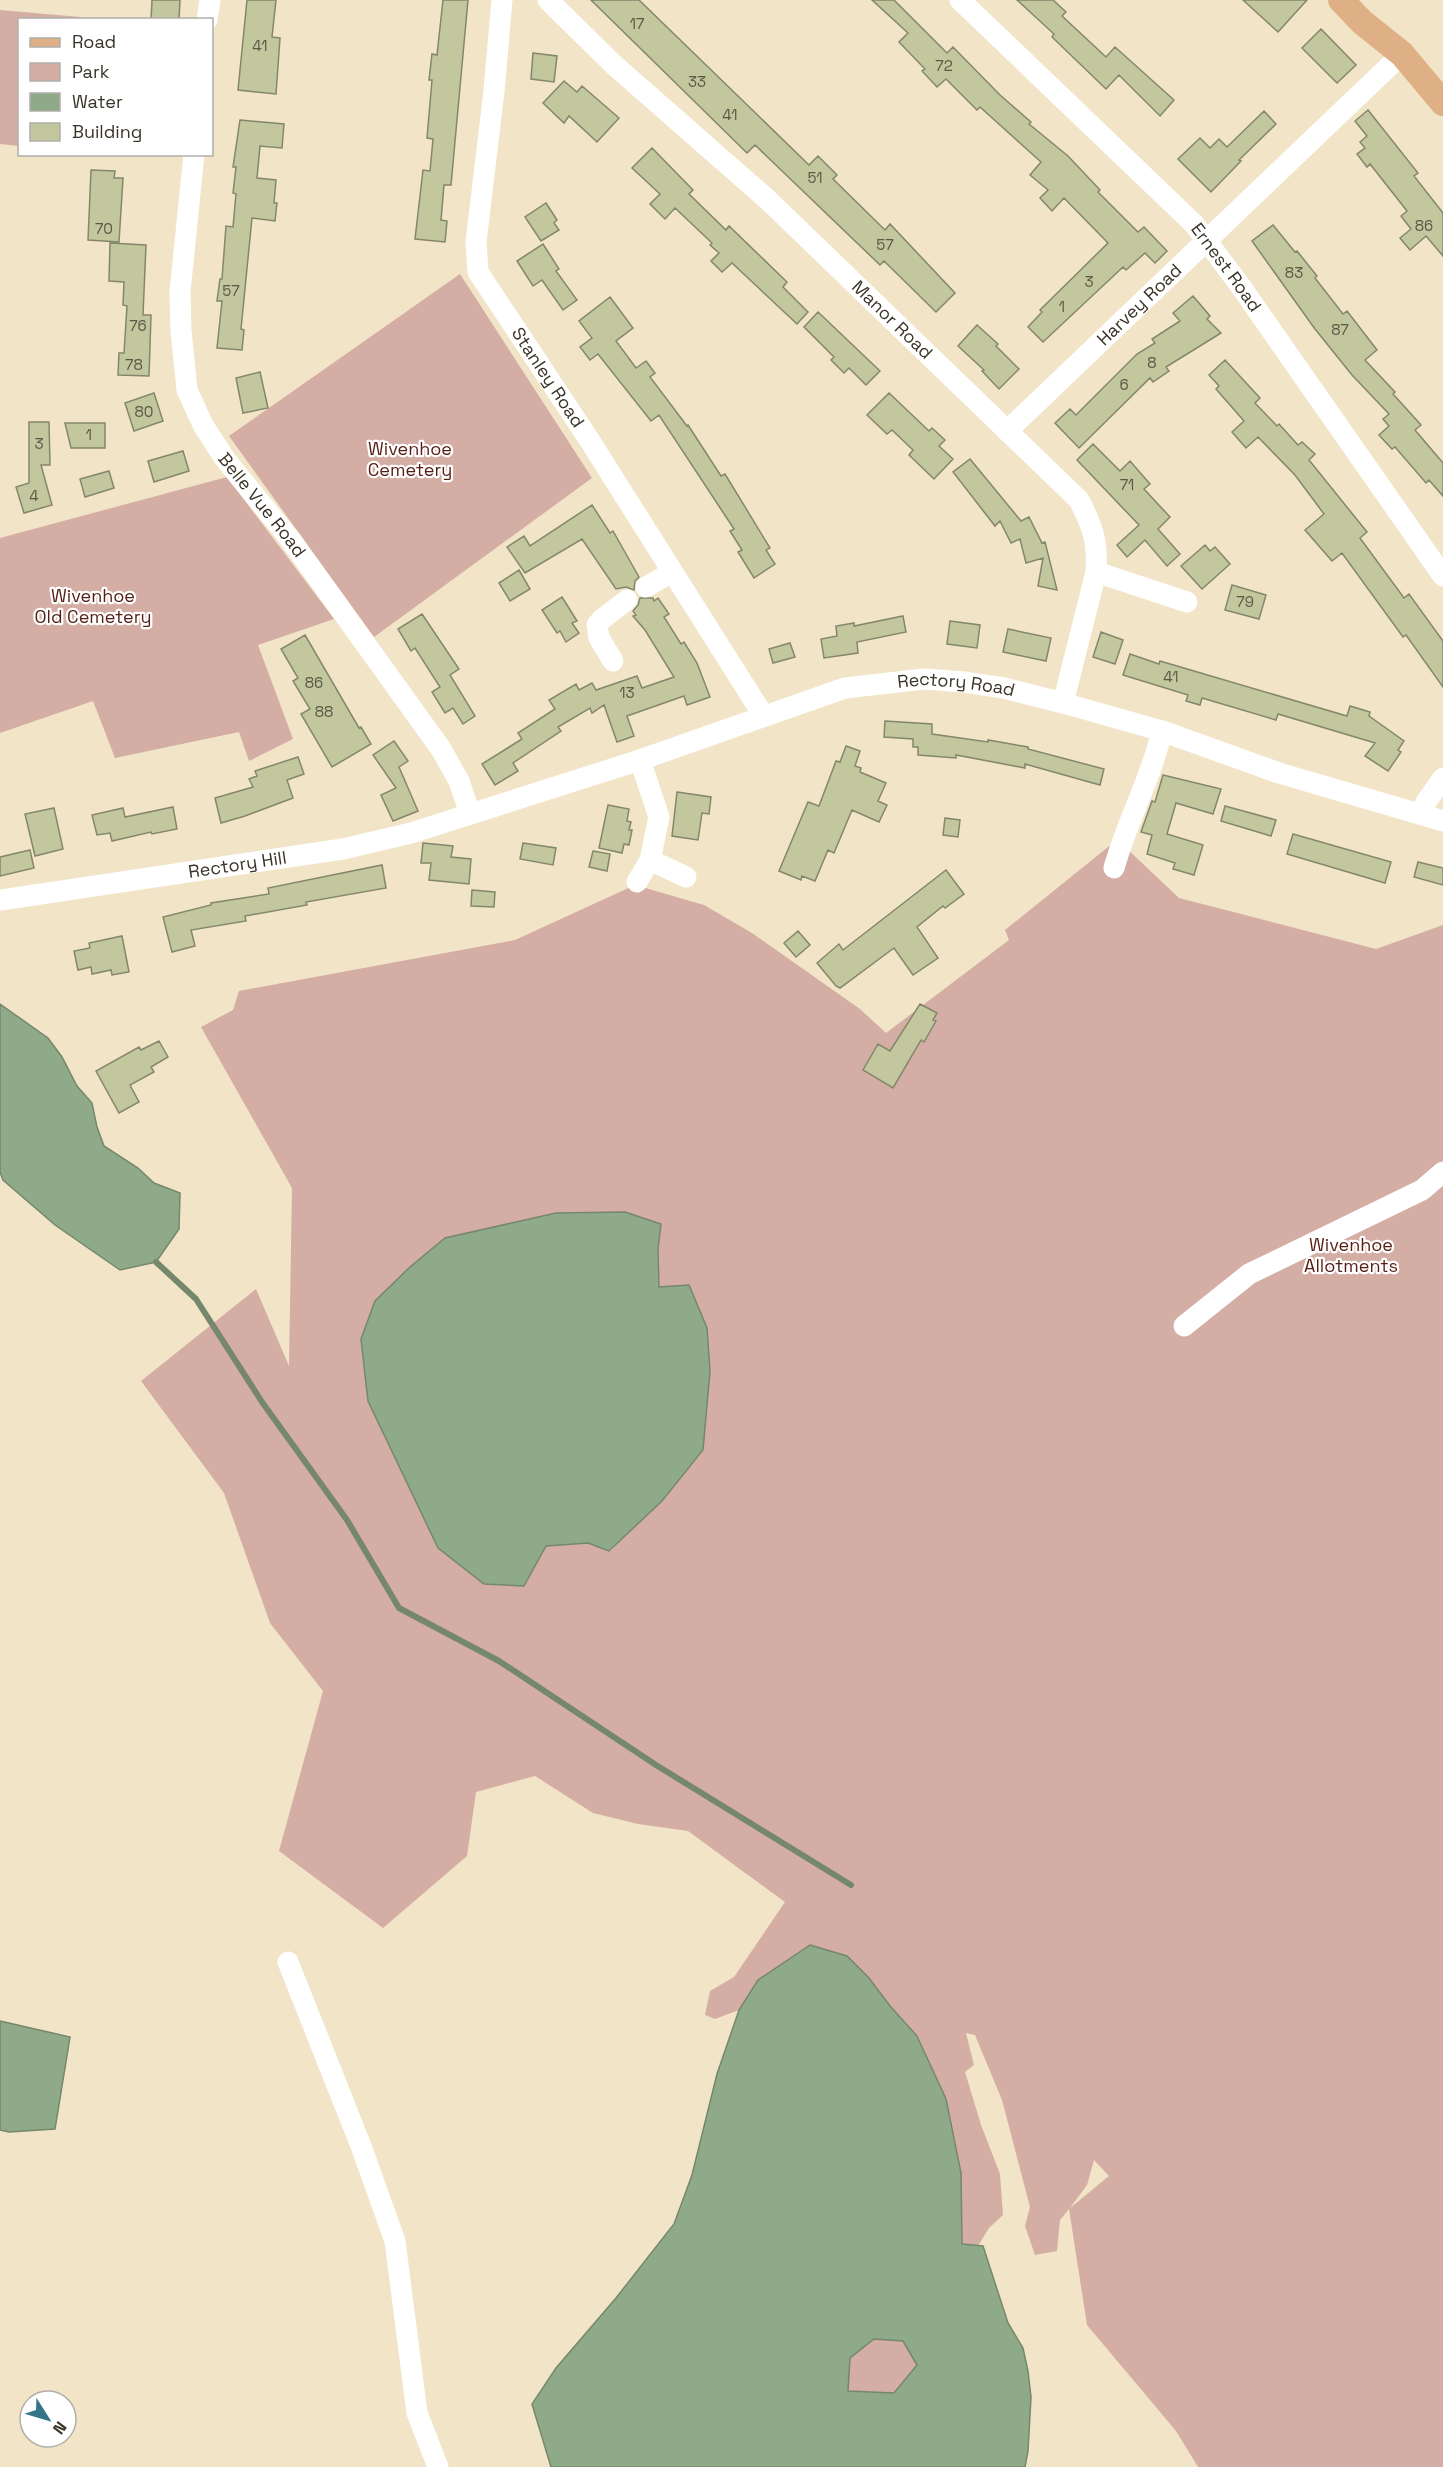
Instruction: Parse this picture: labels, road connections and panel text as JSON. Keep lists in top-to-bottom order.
{
  "streets": {
    "street": [
      "Ernest Road",
      "Harvey Road",
      "Manor Road",
      "Stanley Road",
      "Belle Vue Road",
      "Rectory Road",
      "Rectory Hill"
    ]
  },
  "crossings": [
    ["Ernest Road", "Harvey Road"],
    ["Harvey Road", "Manor Road"],
    ["Manor Road", "Rectory Road"],
    ["Stanley Road", "Rectory Road"],
    ["Belle Vue Road", "Rectory Road"],
    ["Belle Vue Road", "Rectory Hill"],
    ["Rectory Road", "Rectory Hill"]
  ],
  "parks": ["Wivenhoe Cemetery", "Wivenhoe Old Cemetery", "Wivenhoe Allotments"],
  "house_numbers": [
    "17",
    "41",
    "72",
    "33",
    "41",
    "51",
    "86",
    "70",
    "57",
    "83",
    "3",
    "57",
    "1",
    "76",
    "87",
    "8",
    "78",
    "6",
    "80",
    "1",
    "3",
    "71",
    "4",
    "79",
    "41",
    "86",
    "13",
    "88"
  ],
  "legend": [
    "Road",
    "Park",
    "Water",
    "Building"
  ],
  "north": "bottom right"
}
